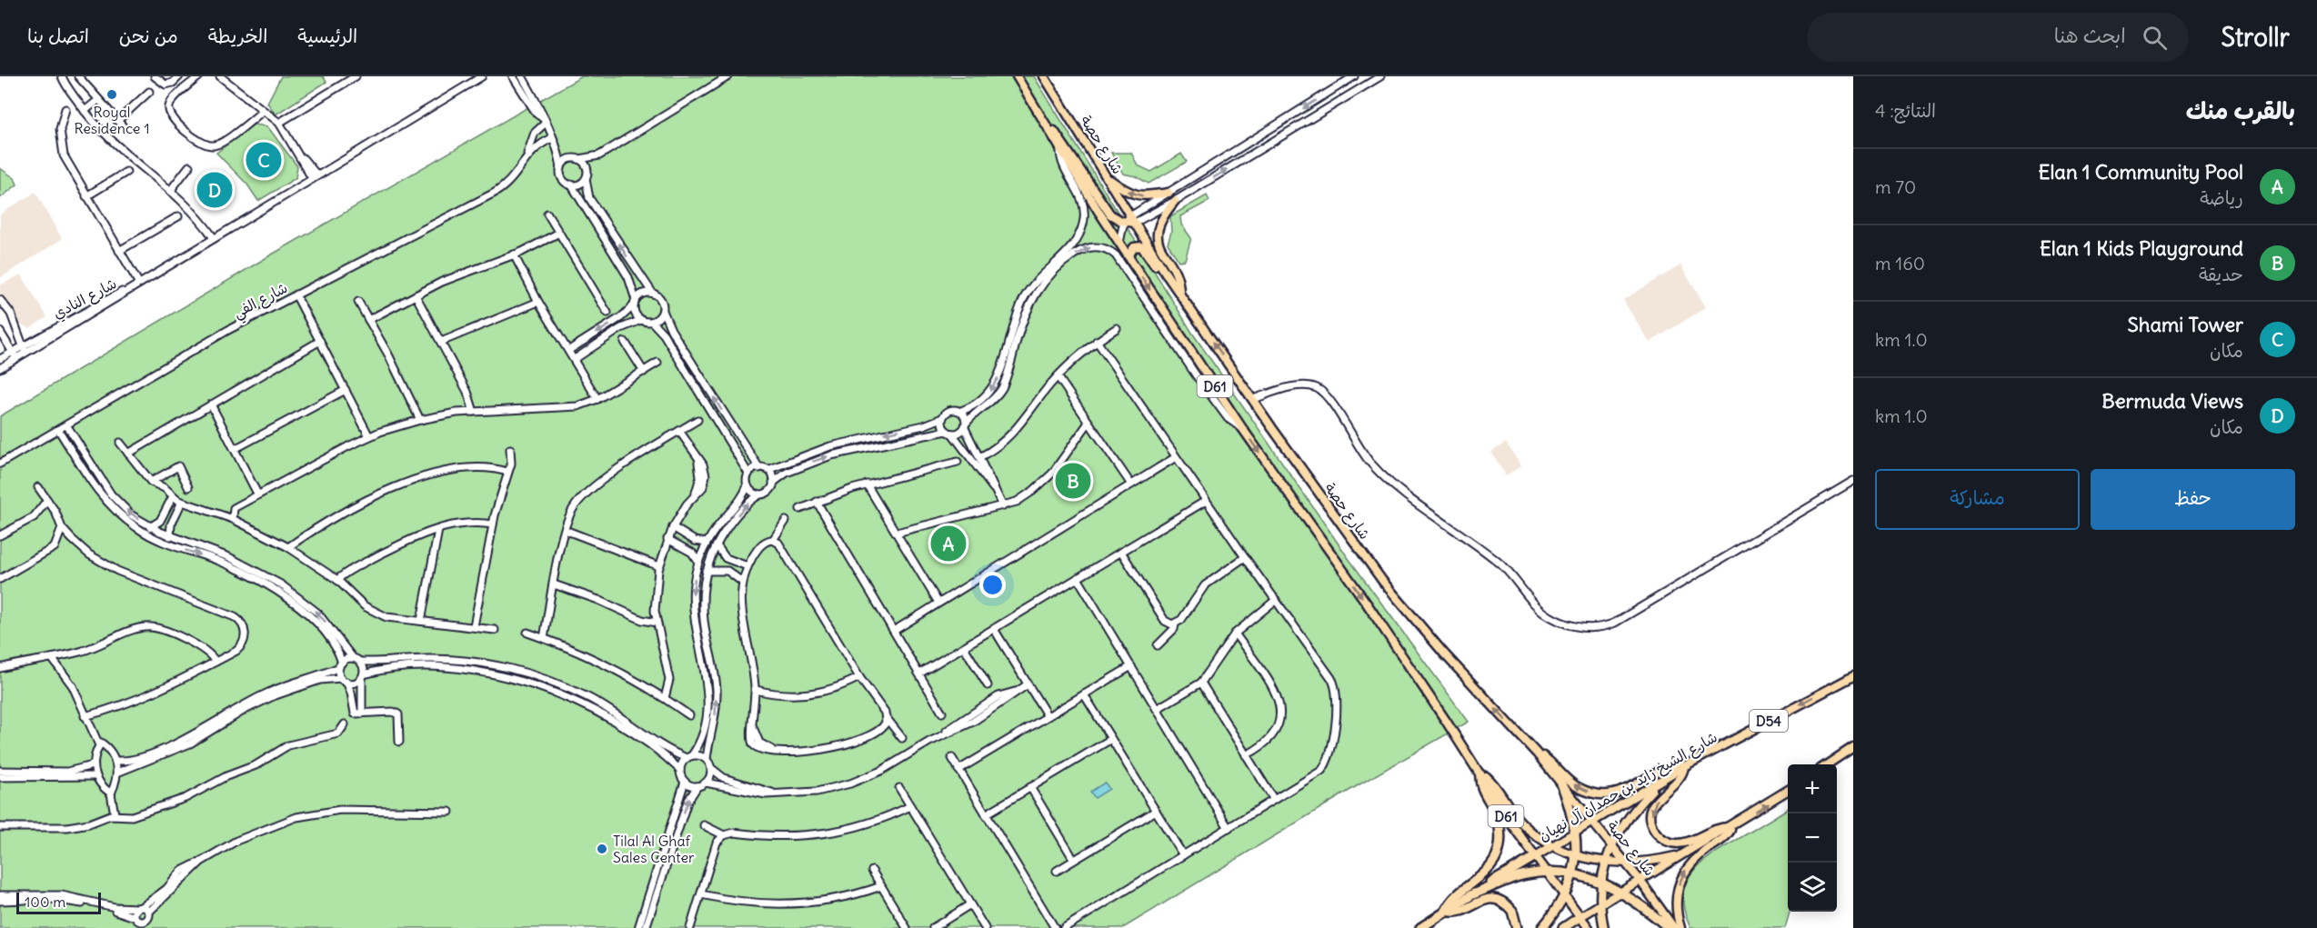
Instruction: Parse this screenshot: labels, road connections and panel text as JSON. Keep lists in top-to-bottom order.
{
  "streets": {
    "highway": ["D54", "شارع الشيخ زايد بن حمدان آل نهيان"],
    "main road": ["شارع حصة", "D61"],
    "street": ["شارع النادي", "شارع الفي"]
  },
  "crossings": [
    ["شارع حصة", "شارع الشيخ زايد بن حمدان آل نهيان"],
    ["D61", "شارع الشيخ زايد بن حمدان آل نهيان"]
  ],
  "one_way": ["شارع الشيخ زايد بن حمدان آل نهيان"],
  "places": ["Royal Residence 1", "Tilal Al Ghaf Sales Center"],
  "scale_bar": "100 m",
  "page": {
    "header": "Strollr",
    "search": "ابحث هنا",
    "nav": [
      "الرئيسية",
      "الخريطة",
      "من نحن",
      "اتصل بنا"
    ],
    "heading": ["بالقرب منك", "النتائج: 4"],
    "pins": [
      "C",
      "D",
      "B",
      "A"
    ],
    "list": [
      {
        "mark": "A",
        "name": "Elan 1 Community Pool",
        "note": "رياضة",
        "value": "70 m"
      },
      {
        "mark": "B",
        "name": "Elan 1 Kids Playground",
        "note": "حديقة",
        "value": "160 m"
      },
      {
        "mark": "C",
        "name": "Shami Tower",
        "note": "مكان",
        "value": "1.0 km"
      },
      {
        "mark": "D",
        "name": "Bermuda Views",
        "note": "مكان",
        "value": "1.0 km"
      }
    ],
    "buttons": ["حفظ", "مشاركة"],
    "map_buttons": ["+", "−"],
    "scale": "100 m"
  }
}
